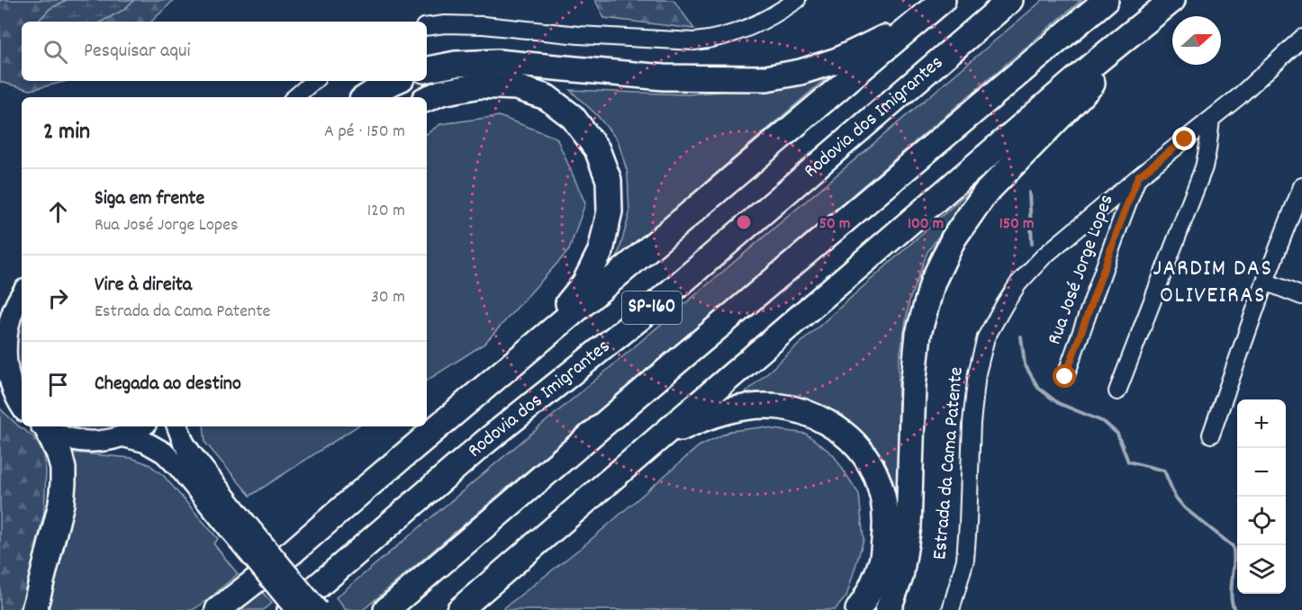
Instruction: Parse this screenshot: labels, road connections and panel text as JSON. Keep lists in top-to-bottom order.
{
  "streets": {
    "highway": ["Rodovia dos Imigrantes", "SP-160"],
    "street": ["Rua José Jorge Lopes", "Estrada da Cama Patente"]
  },
  "crossings": [
    ["Rua José Jorge Lopes", "Estrada da Cama Patente"]
  ],
  "districts": ["JARDIM DAS OLIVEIRAS"],
  "north": "right",
  "page": {
    "search": "Pesquisar aqui",
    "heading": ["2 min", "A pé · 150 m"],
    "list": [
      ["Siga em frente", "Rua José Jorge Lopes", "120 m"],
      ["Vire à direita", "Estrada da Cama Patente", "30 m"],
      "Chegada ao destino"
    ],
    "map_buttons": ["+", "−"]
  },
  "rings": ["50 m", "100 m", "150 m"]
}
